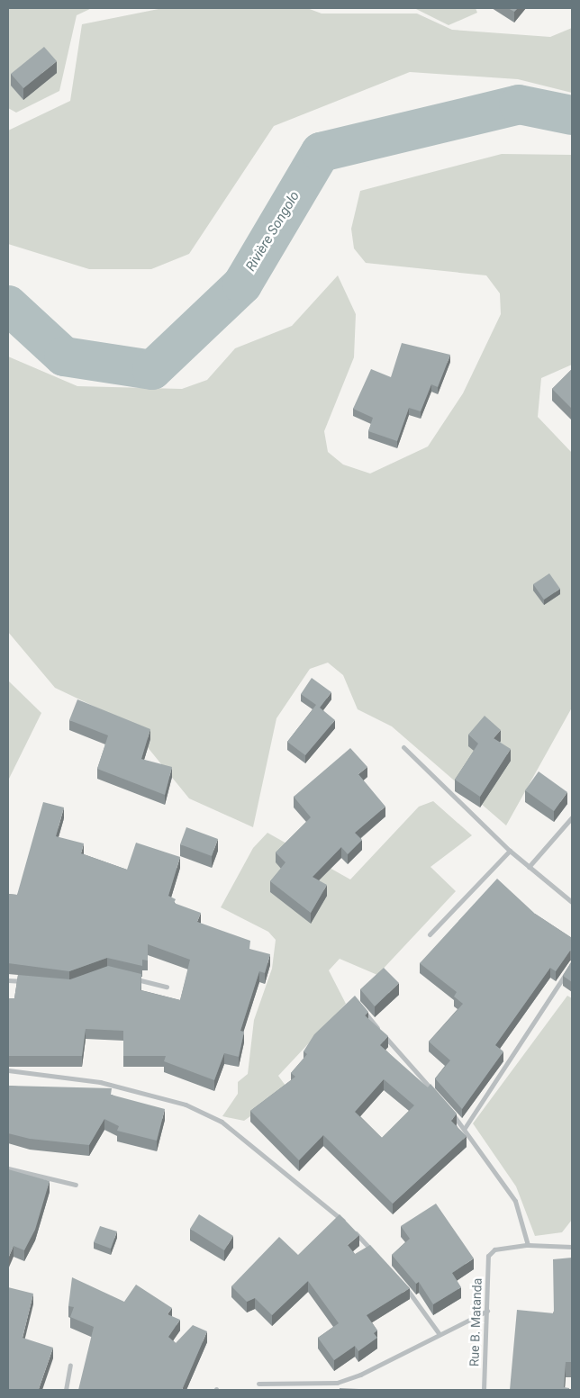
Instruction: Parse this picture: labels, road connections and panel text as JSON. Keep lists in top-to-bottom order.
{
  "streets": {
    "street": ["Rue B. Matanda"]
  },
  "water": ["Rivière Songolo"]
}
